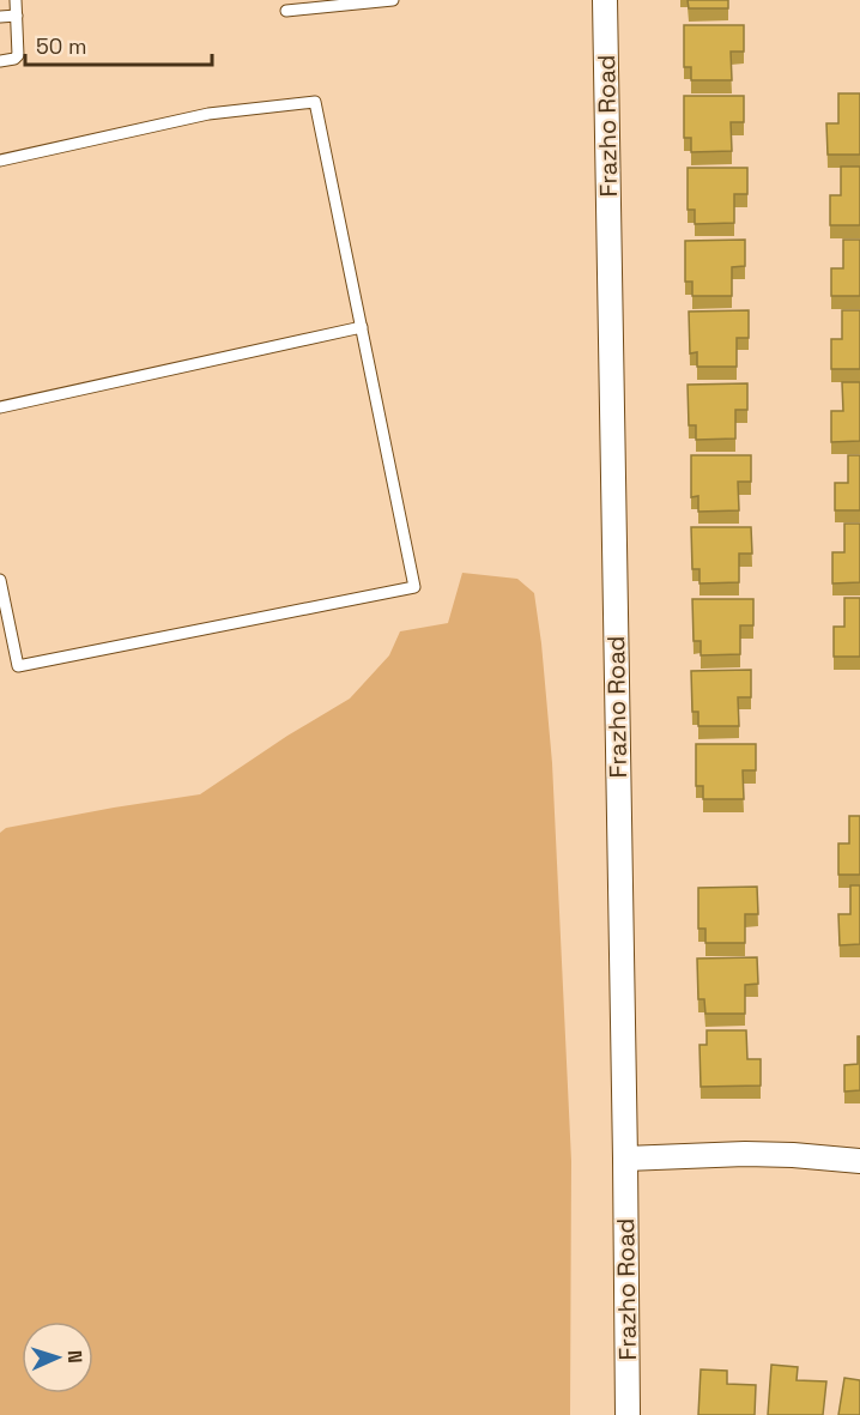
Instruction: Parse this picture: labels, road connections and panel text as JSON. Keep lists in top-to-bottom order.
{
  "streets": {
    "street": ["Frazho Road"]
  },
  "scale_bar": "50 m",
  "north": "right"
}
